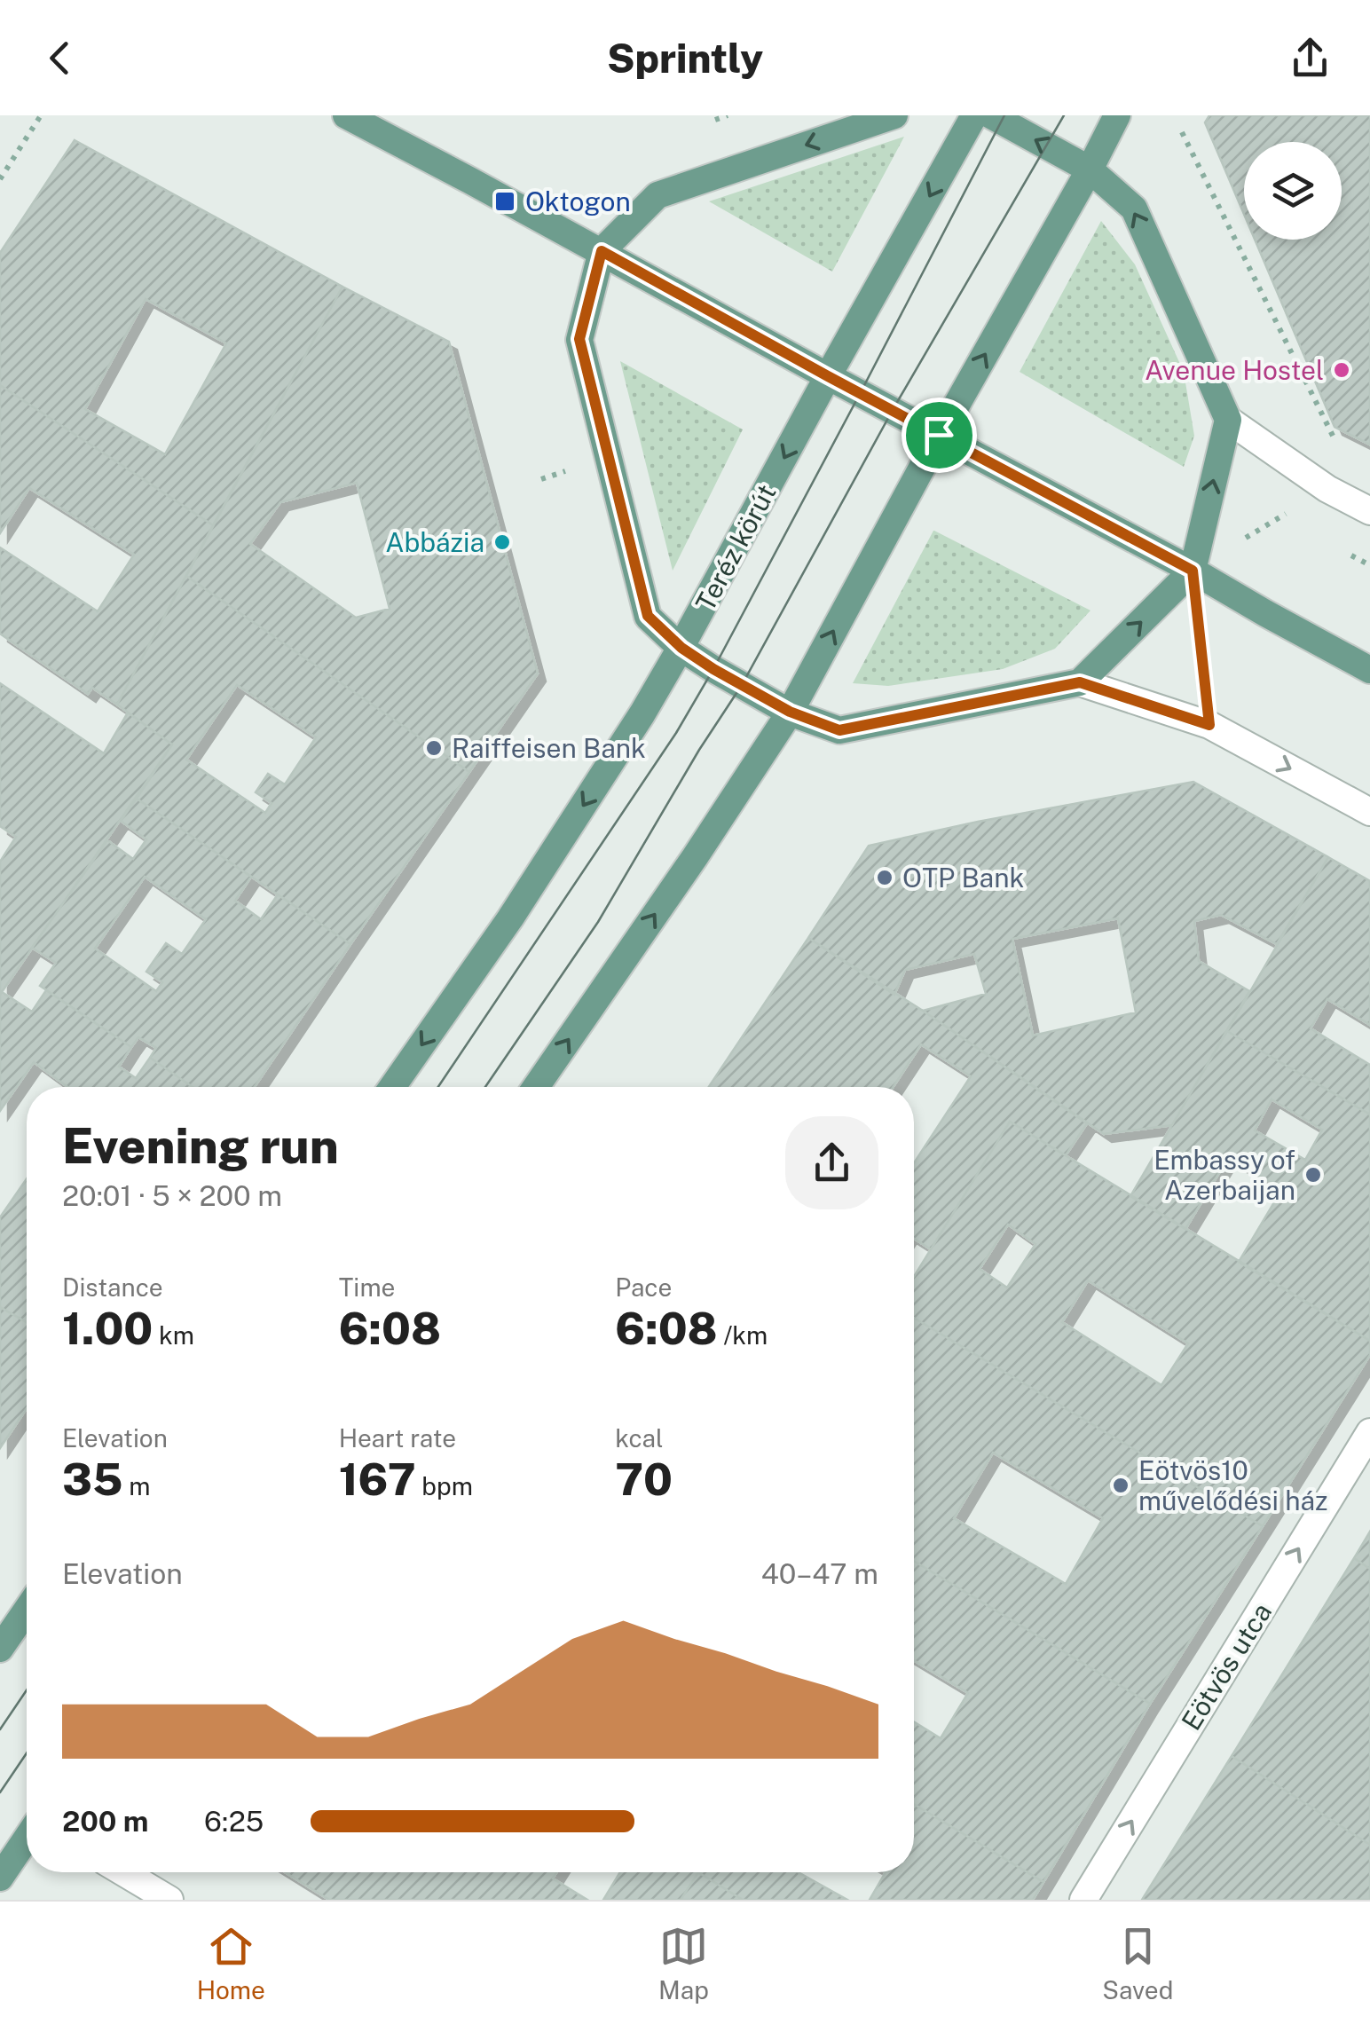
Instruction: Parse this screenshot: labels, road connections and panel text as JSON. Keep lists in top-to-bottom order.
{
  "streets": {
    "main road": ["Teréz körút"],
    "street": ["Eötvös utca"]
  },
  "one_way": ["Eötvös utca"],
  "places": {
    "transit": ["Oktogon"],
    "other": [
      "Avenue Hostel",
      "Abbázia",
      "Raiffeisen Bank",
      "OTP Bank",
      "Embassy of Azerbaijan",
      "Eötvös10 művelődési ház"
    ]
  },
  "page": {
    "header": "Sprintly",
    "heading": ["Evening run", "20:01 · 5 × 200 m"],
    "stats": [
      ["Distance", "1.00 km"],
      ["Time", "6:08"],
      ["Pace", "6:08 /km"],
      ["Elevation", "35 m"],
      ["Heart rate", "167 bpm"],
      ["kcal", "70"]
    ],
    "chart": ["Elevation", "40–47 m"],
    "list": [
      {
        "name": "200 m",
        "note": "6:25"
      }
    ],
    "tabs": ["Home", "Map", "Saved"]
  }
}
